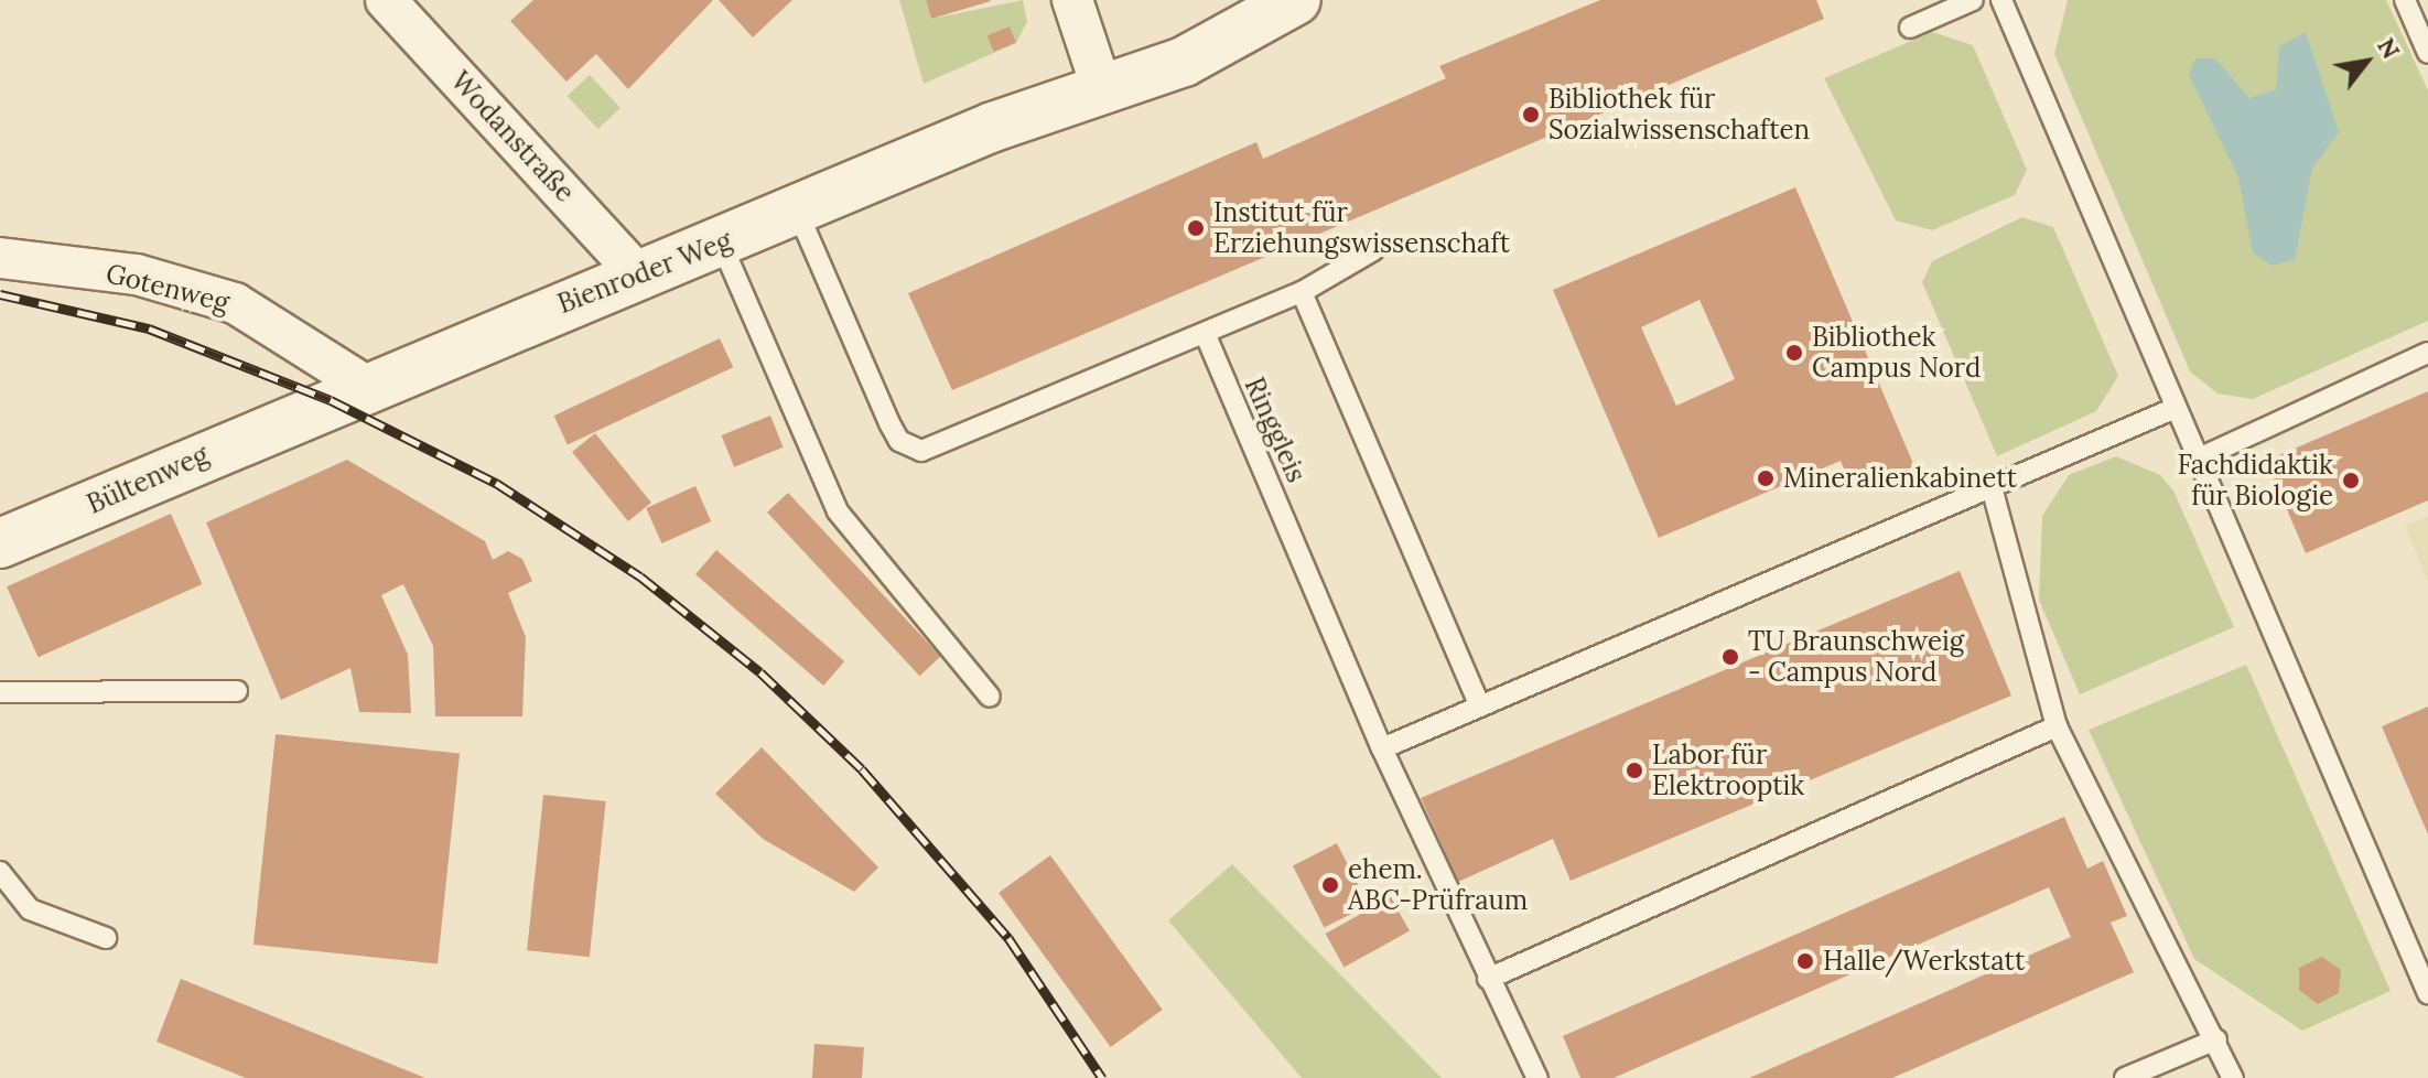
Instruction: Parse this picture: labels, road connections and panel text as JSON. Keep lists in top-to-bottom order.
{
  "streets": {
    "main road": ["Bienroder Weg", "Bültenweg"],
    "street": ["Wodanstraße", "Gotenweg"],
    "lane": ["Ringgleis"]
  },
  "crossings": [
    ["Wodanstraße", "Bienroder Weg"],
    ["Bienroder Weg", "Gotenweg"],
    ["Bienroder Weg", "Bültenweg"]
  ],
  "places": [
    "Bibliothek für Sozialwissenschaften",
    "Institut für Erziehungswissenschaft",
    "Bibliothek Campus Nord",
    "Mineralienkabinett",
    "Fachdidaktik für Biologie",
    "TU Braunschweig - Campus Nord",
    "Labor für Elektrooptik",
    "ehem. ABC-Prüfraum",
    "Halle/Werkstatt"
  ],
  "north": "top right"
}
